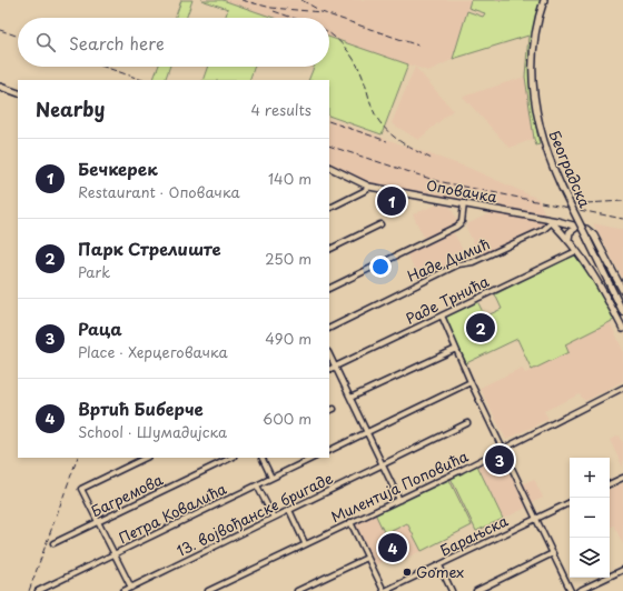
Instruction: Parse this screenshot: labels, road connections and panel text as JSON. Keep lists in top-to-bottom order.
{
  "streets": {
    "main road": ["Београдска", "Оповачка"],
    "street": [
      "Наде Димић",
      "Раде Трнића",
      "Милентија Поповића",
      "Багремова",
      "Петра Ковалића",
      "13. војвођанске бригаде",
      "Барањска"
    ]
  },
  "crossings": [
    ["Оповачка", "Наде Димић"]
  ],
  "places": ["Gomex"],
  "page": {
    "search": "Search here",
    "heading": ["Nearby", "4 results"],
    "list": [
      {
        "mark": "1",
        "name": "Бечкерек",
        "note": "Restaurant · Оповачка",
        "value": "140 m"
      },
      {
        "mark": "2",
        "name": "Парк Стрелиште",
        "note": "Park",
        "value": "250 m"
      },
      {
        "mark": "3",
        "name": "Раца",
        "note": "Place · Херцеговачка",
        "value": "490 m"
      },
      {
        "mark": "4",
        "name": "Вртић Биберче",
        "note": "School · Шумадијска",
        "value": "600 m"
      }
    ],
    "pins": [
      "1",
      "2",
      "3",
      "4"
    ],
    "map_buttons": ["+", "−"]
  }
}
